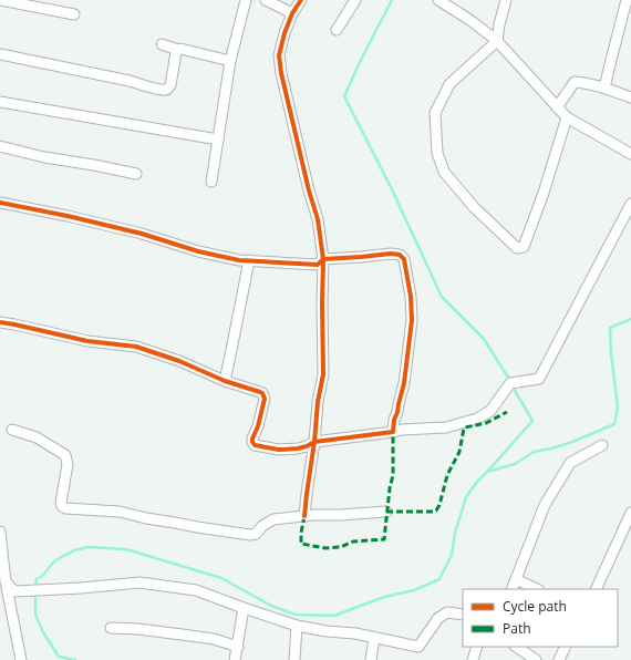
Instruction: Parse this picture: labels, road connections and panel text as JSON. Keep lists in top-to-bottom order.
{
  "legend": ["Cycle path", "Path"]
}
